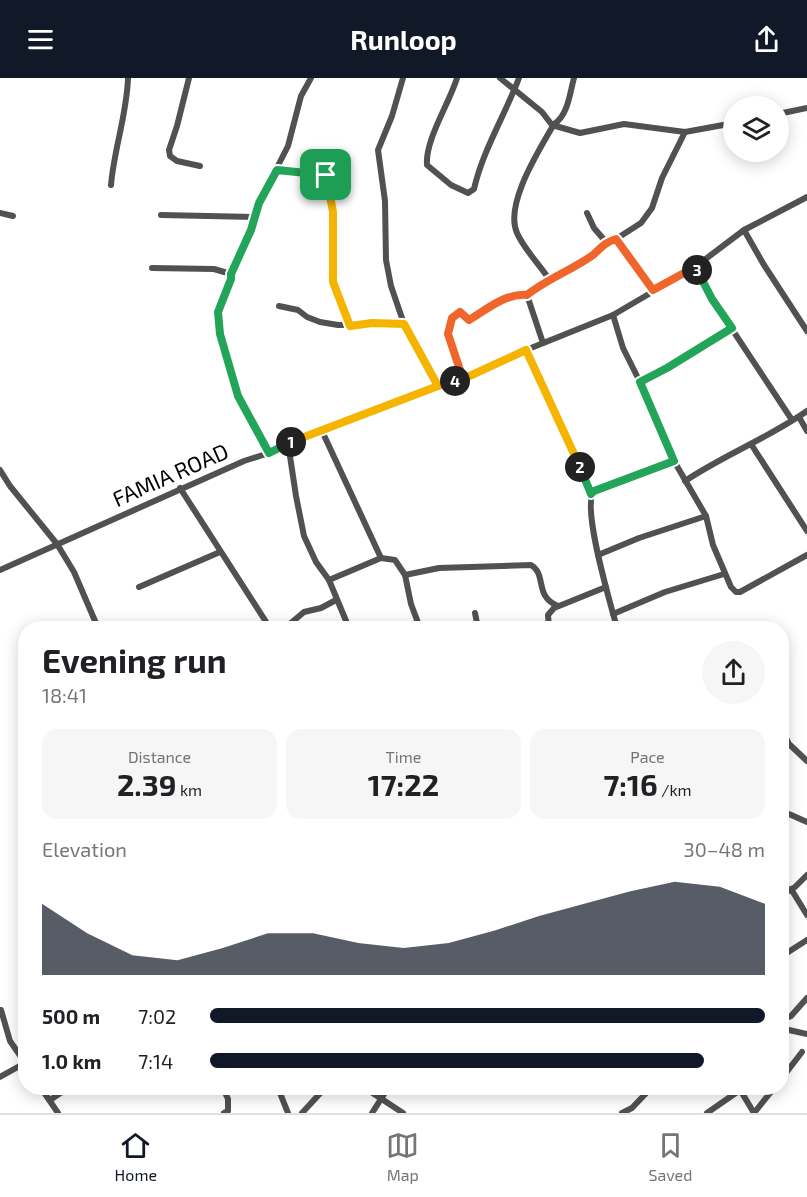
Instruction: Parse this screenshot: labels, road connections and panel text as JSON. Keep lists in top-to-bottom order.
{
  "streets": {
    "street": ["FAMIA ROAD"]
  },
  "page": {
    "header": "Runloop",
    "pins": [
      "3",
      "4",
      "1",
      "2"
    ],
    "heading": ["Evening run", "18:41"],
    "stats": [
      ["Distance", "2.39 km"],
      ["Time", "17:22"],
      ["Pace", "7:16 /km"]
    ],
    "chart": ["Elevation", "30–48 m"],
    "list": [
      {
        "name": "500 m",
        "note": "7:02"
      },
      {
        "name": "1.0 km",
        "note": "7:14"
      }
    ],
    "tabs": ["Home", "Map", "Saved"]
  }
}
